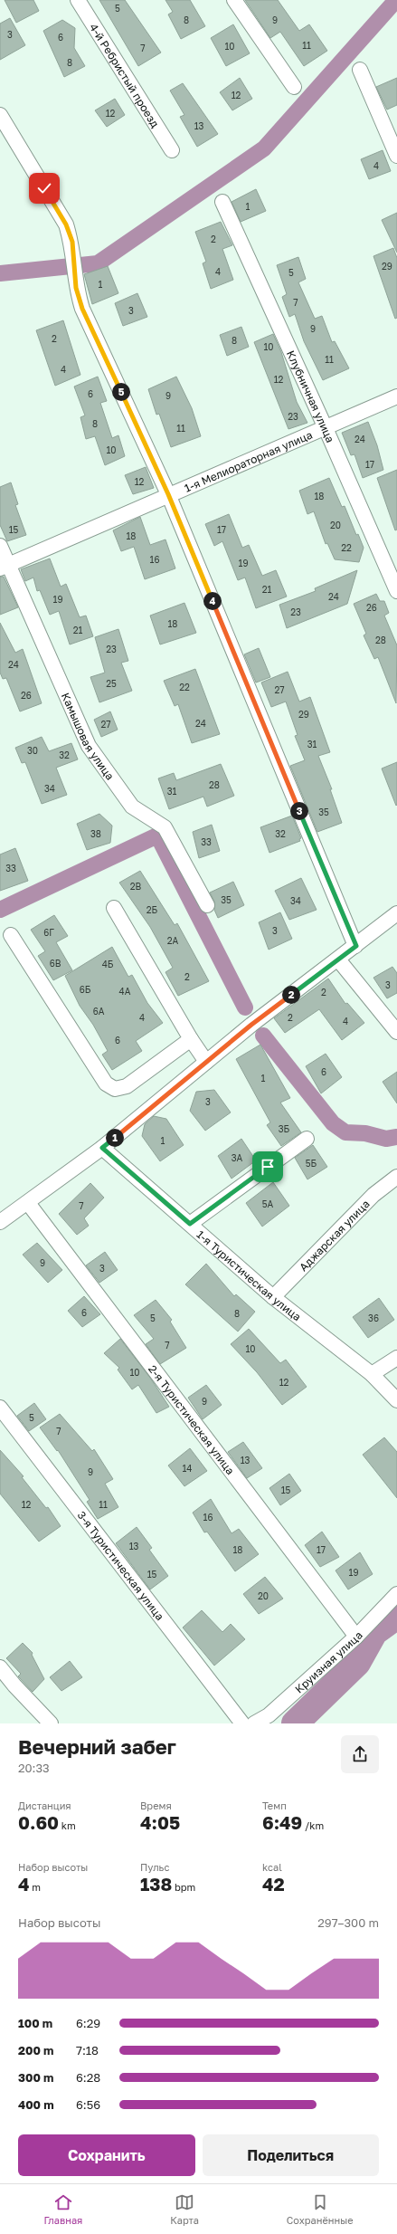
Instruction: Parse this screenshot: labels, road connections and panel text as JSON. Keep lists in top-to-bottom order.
{
  "streets": {
    "street": [
      "4-й Ребристый проезд",
      "Клубничная улица",
      "1-я Мелиораторная улица",
      "Камышовая улица",
      "Аджарская улица",
      "1-я Туристическая улица",
      "2-я Туристическая улица",
      "3-я Туристическая улица",
      "Круизная улица"
    ]
  },
  "crossings": [
    ["Клубничная улица", "1-я Мелиораторная улица"],
    ["1-я Мелиораторная улица", "Камышовая улица"],
    ["Аджарская улица", "1-я Туристическая улица"],
    ["2-я Туристическая улица", "Круизная улица"]
  ],
  "house_numbers": [
    "5",
    "8",
    "9",
    "3",
    "6",
    "11",
    "10",
    "7",
    "8",
    "12",
    "12",
    "13",
    "4",
    "1",
    "2",
    "29",
    "4",
    "5",
    "1",
    "7",
    "3",
    "9",
    "2",
    "8",
    "10",
    "11",
    "4",
    "12",
    "6",
    "9",
    "23",
    "8",
    "11",
    "24",
    "10",
    "17",
    "12",
    "18",
    "20",
    "15",
    "17",
    "18",
    "22",
    "16",
    "19",
    "21",
    "24",
    "19",
    "26",
    "23",
    "18",
    "21",
    "28",
    "23",
    "24",
    "25",
    "22",
    "27",
    "26",
    "29",
    "24",
    "27",
    "31",
    "30",
    "32",
    "28",
    "34",
    "31",
    "35",
    "38",
    "32",
    "33",
    "33",
    "2В",
    "35",
    "34",
    "2Б",
    "3",
    "6Г",
    "2А",
    "6В",
    "4Б",
    "2",
    "3",
    "6Б",
    "4А",
    "2",
    "6А",
    "4",
    "2",
    "4",
    "6",
    "6",
    "1",
    "3",
    "3Б",
    "1",
    "3А",
    "5Б",
    "5А",
    "7",
    "9",
    "3",
    "6",
    "8",
    "5",
    "36",
    "7",
    "10",
    "10",
    "12",
    "9",
    "5",
    "7",
    "13",
    "14",
    "9",
    "15",
    "12",
    "11",
    "16",
    "13",
    "18",
    "17",
    "19",
    "15",
    "20"
  ],
  "page": {
    "pins": [
      "5",
      "4",
      "3",
      "2",
      "1"
    ],
    "heading": ["Вечерний забег", "20:33"],
    "stats": [
      ["Дистанция", "0.60 km"],
      ["Время", "4:05"],
      ["Темп", "6:49 /km"],
      ["Набор высоты", "4 m"],
      ["Пульс", "138 bpm"],
      ["kcal", "42"]
    ],
    "chart": ["Набор высоты", "297–300 m"],
    "list": [
      {
        "name": "100 m",
        "note": "6:29"
      },
      {
        "name": "200 m",
        "note": "7:18"
      },
      {
        "name": "300 m",
        "note": "6:28"
      },
      {
        "name": "400 m",
        "note": "6:56"
      }
    ],
    "buttons": ["Сохранить", "Поделиться"],
    "tabs": ["Главная", "Карта", "Сохранённые"]
  }
}
